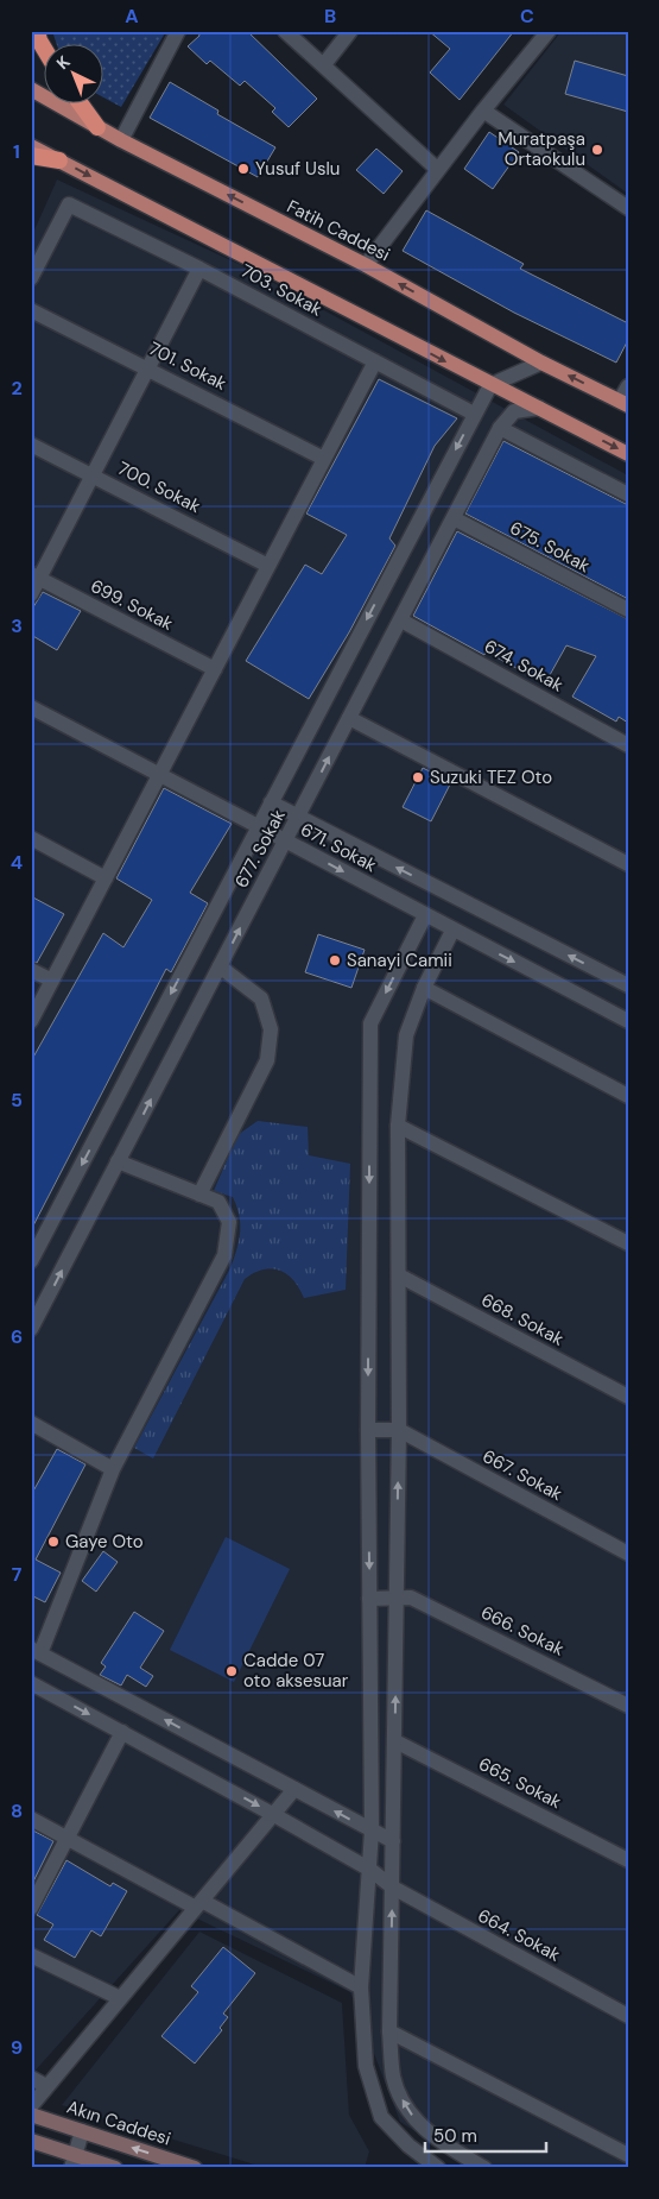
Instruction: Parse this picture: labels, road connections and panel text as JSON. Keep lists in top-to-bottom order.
{
  "streets": {
    "main road": ["Fatih Caddesi", "Akın Caddesi"],
    "street": [
      "703. Sokak",
      "701. Sokak",
      "700. Sokak",
      "675. Sokak",
      "699. Sokak",
      "674. Sokak",
      "671. Sokak",
      "677. Sokak",
      "668. Sokak",
      "667. Sokak",
      "666. Sokak",
      "665. Sokak",
      "664. Sokak"
    ]
  },
  "crossings": [
    ["703. Sokak", "677. Sokak"],
    ["675. Sokak", "677. Sokak"],
    ["674. Sokak", "677. Sokak"],
    ["671. Sokak", "677. Sokak"]
  ],
  "places": [
    "Muratpaşa Ortaokulu",
    "Yusuf Uslu",
    "Suzuki TEZ Oto",
    "Sanayi Camii",
    "Gaye Oto",
    "Cadde 07 oto aksesuar"
  ],
  "scale_bar": "50 m",
  "north": "top left",
  "grid": {
    "columns": ["A", "B", "C"],
    "rows": [
      "1",
      "2",
      "3",
      "4",
      "5",
      "6",
      "7",
      "8",
      "9"
    ]
  }
}
